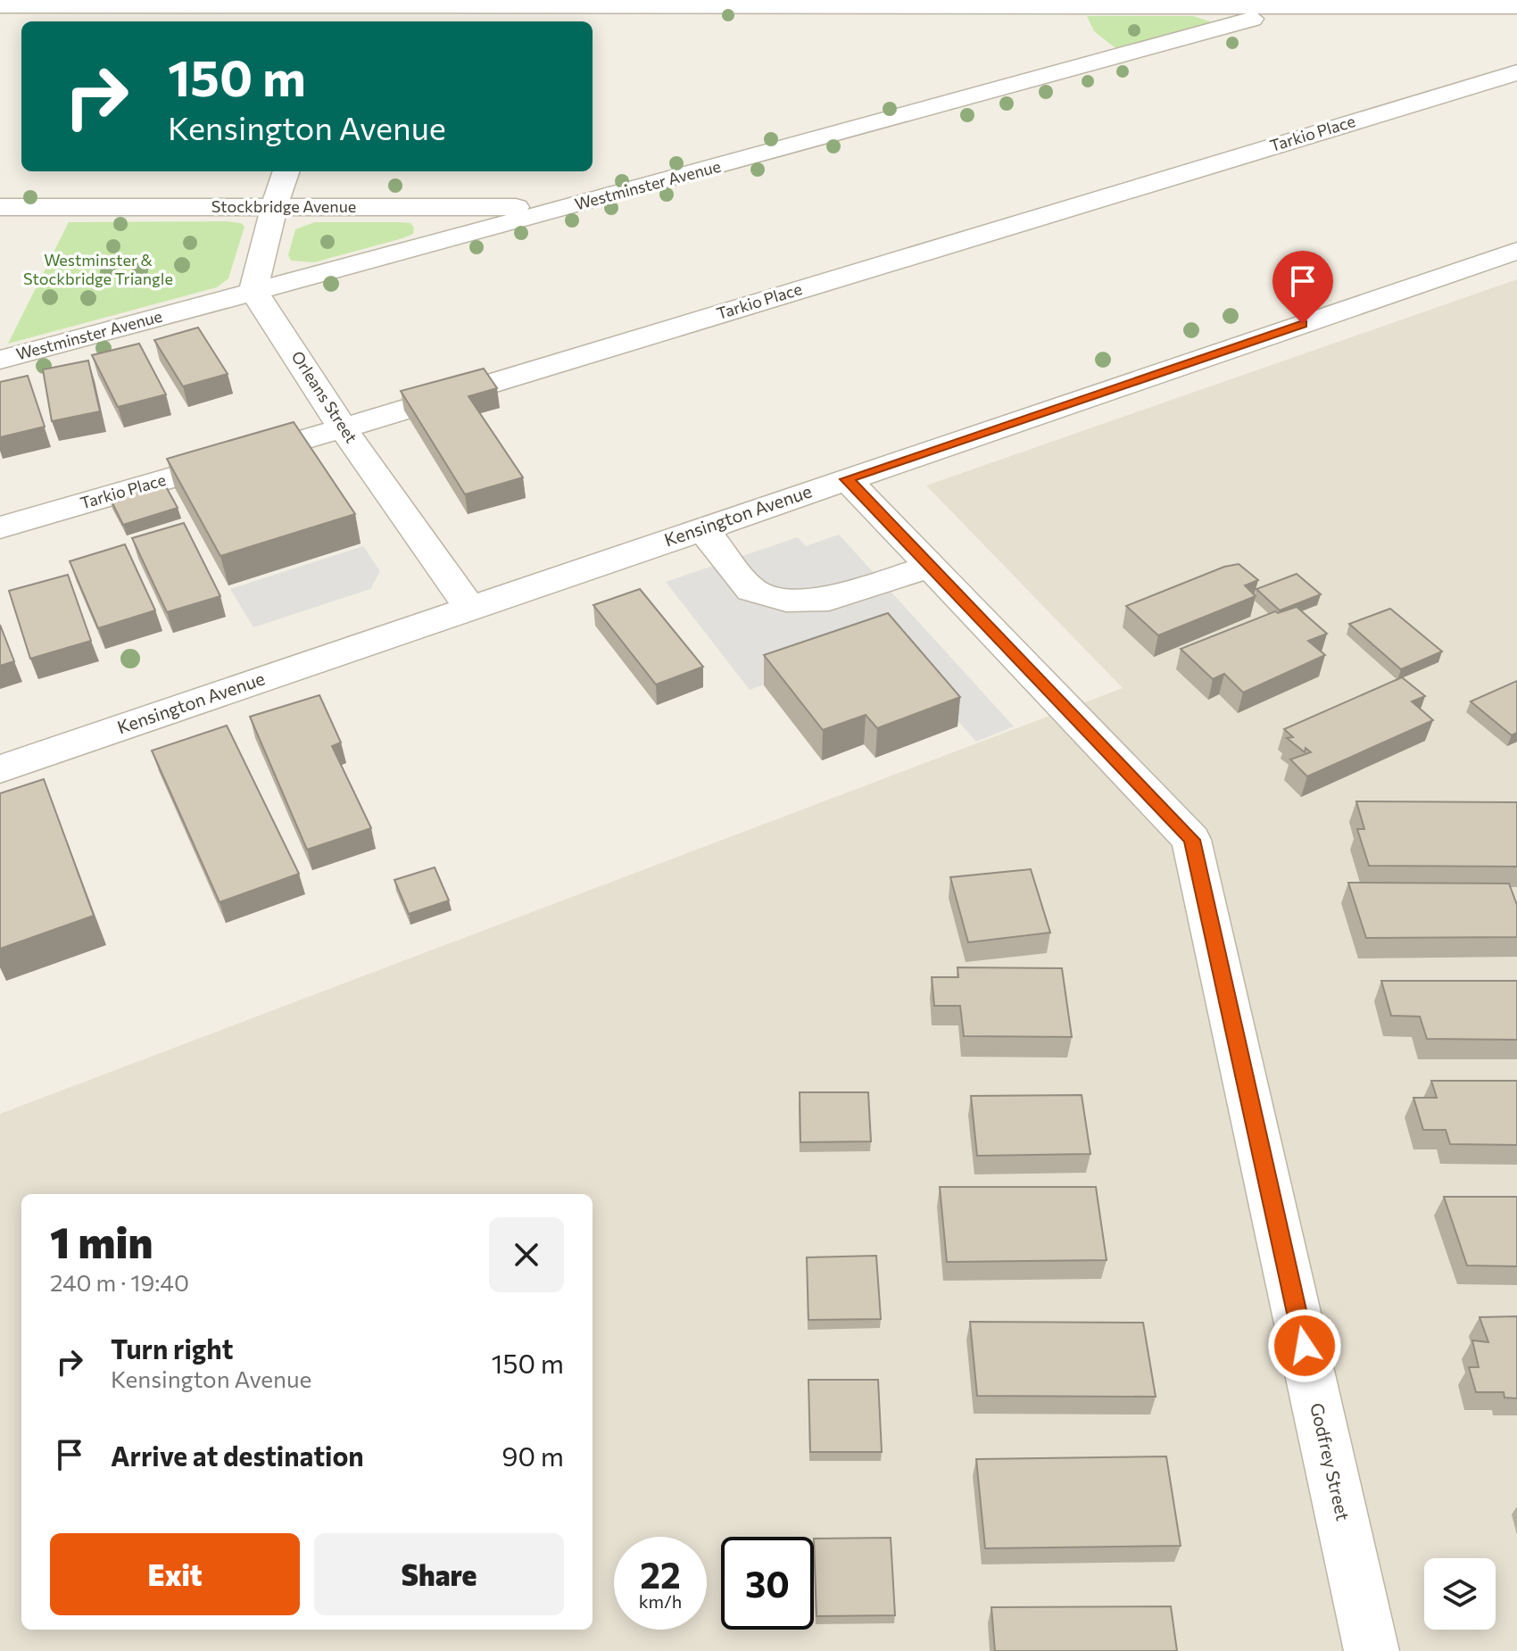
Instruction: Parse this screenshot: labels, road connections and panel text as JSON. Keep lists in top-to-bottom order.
{
  "streets": {
    "street": [
      "Tarkio Place",
      "Westminster Avenue",
      "Stockbridge Avenue",
      "Orleans Street",
      "Kensington Avenue",
      "Godfrey Street"
    ]
  },
  "crossings": [
    ["Tarkio Place", "Orleans Street"],
    ["Westminster Avenue", "Stockbridge Avenue"],
    ["Westminster Avenue", "Orleans Street"],
    ["Orleans Street", "Kensington Avenue"],
    ["Kensington Avenue", "Godfrey Street"]
  ],
  "parks": ["Westminster & Stockbridge Triangle"],
  "page": {
    "turn": ["150 m", "Kensington Avenue"],
    "heading": ["1 min", "240 m · 19:40"],
    "list": [
      {
        "name": "Turn right",
        "note": "Kensington Avenue",
        "value": "150 m"
      },
      {
        "name": "Arrive at destination",
        "value": "90 m"
      }
    ],
    "buttons": ["Exit", "Share"],
    "speed": "22 km/h",
    "limit": "30"
  }
}
